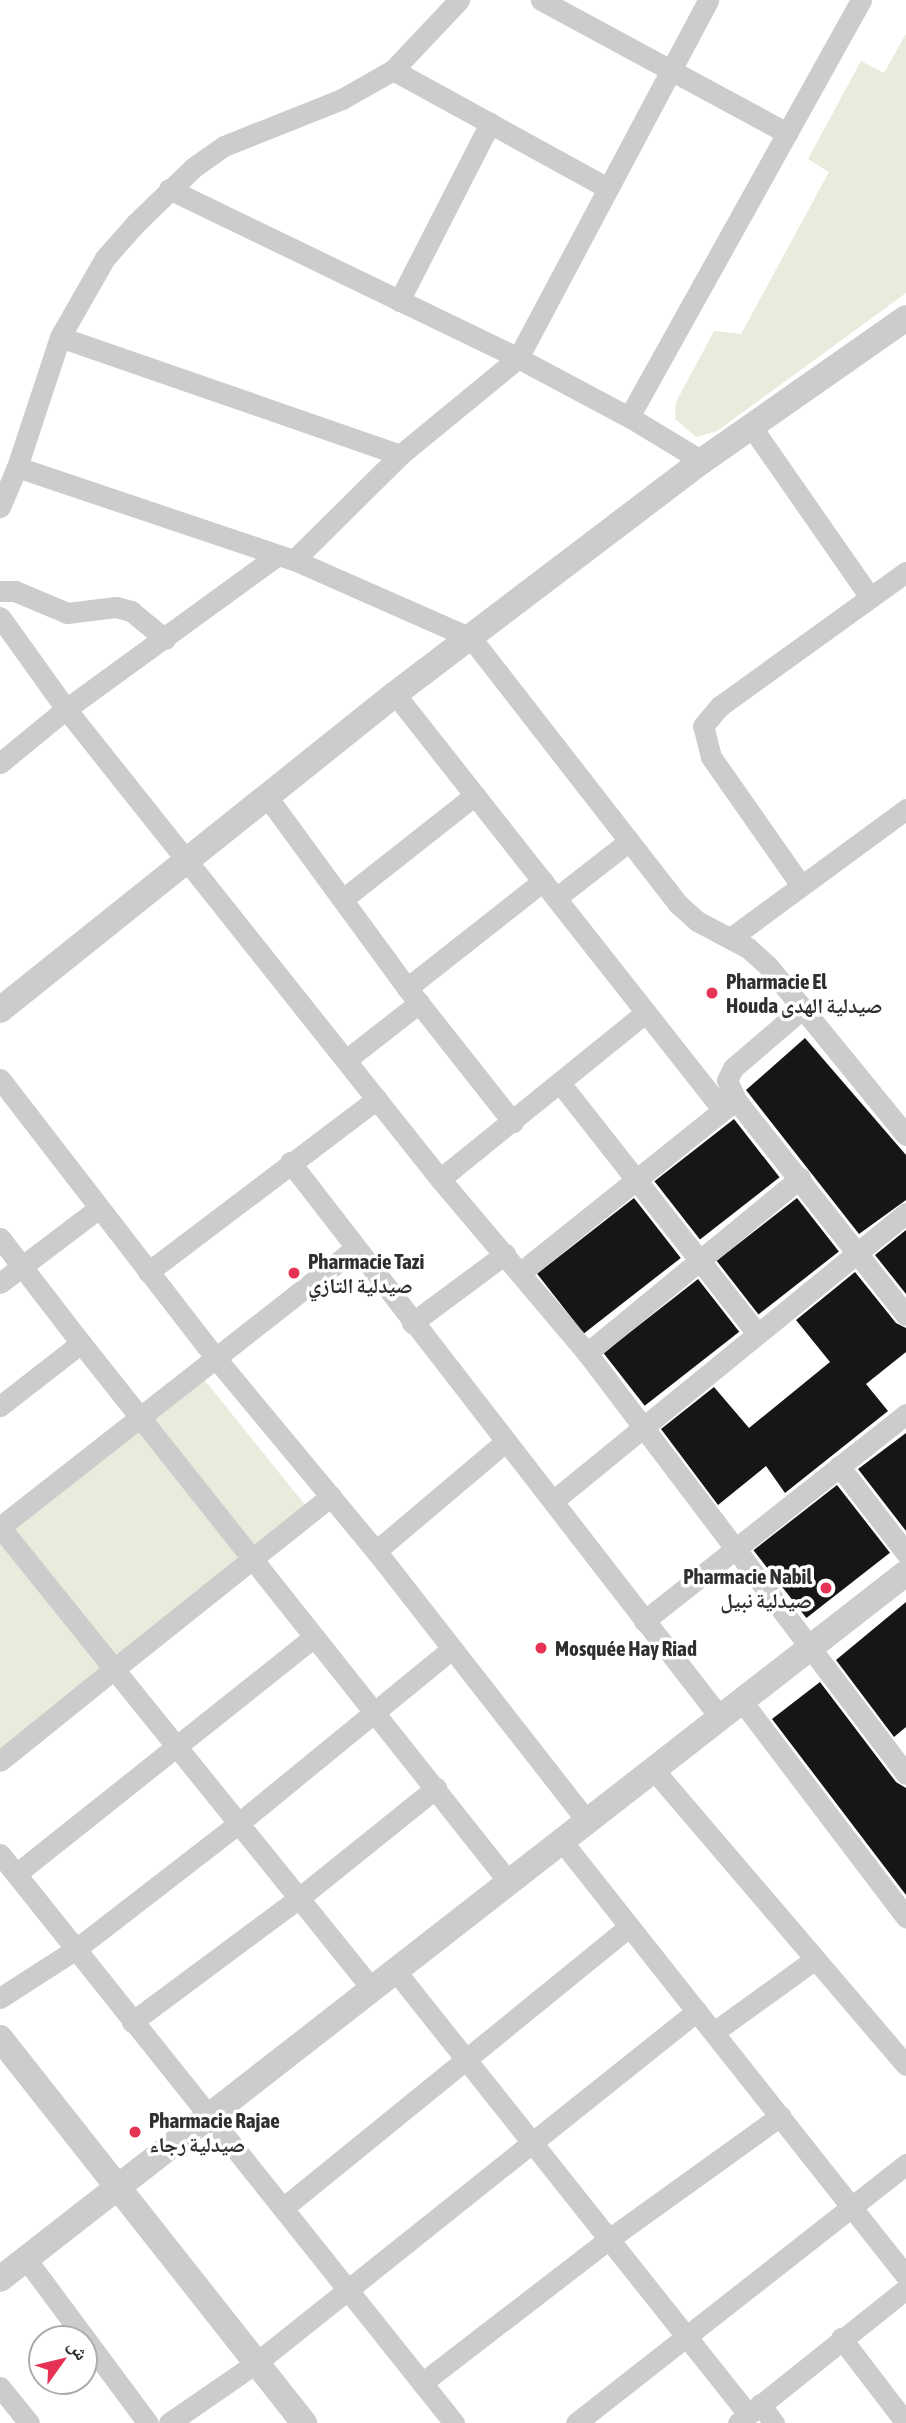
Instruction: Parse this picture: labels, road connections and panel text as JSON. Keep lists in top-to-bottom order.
{
  "places": [
    "Pharmacie El Houda صيدلية الهدى",
    "Pharmacie Tazi صيدلية التازي",
    "Pharmacie Nabil صيدلية نبيل",
    "Mosquée Hay Riad",
    "Pharmacie Rajae صيدلية رجاء"
  ],
  "north": "top right"
}
